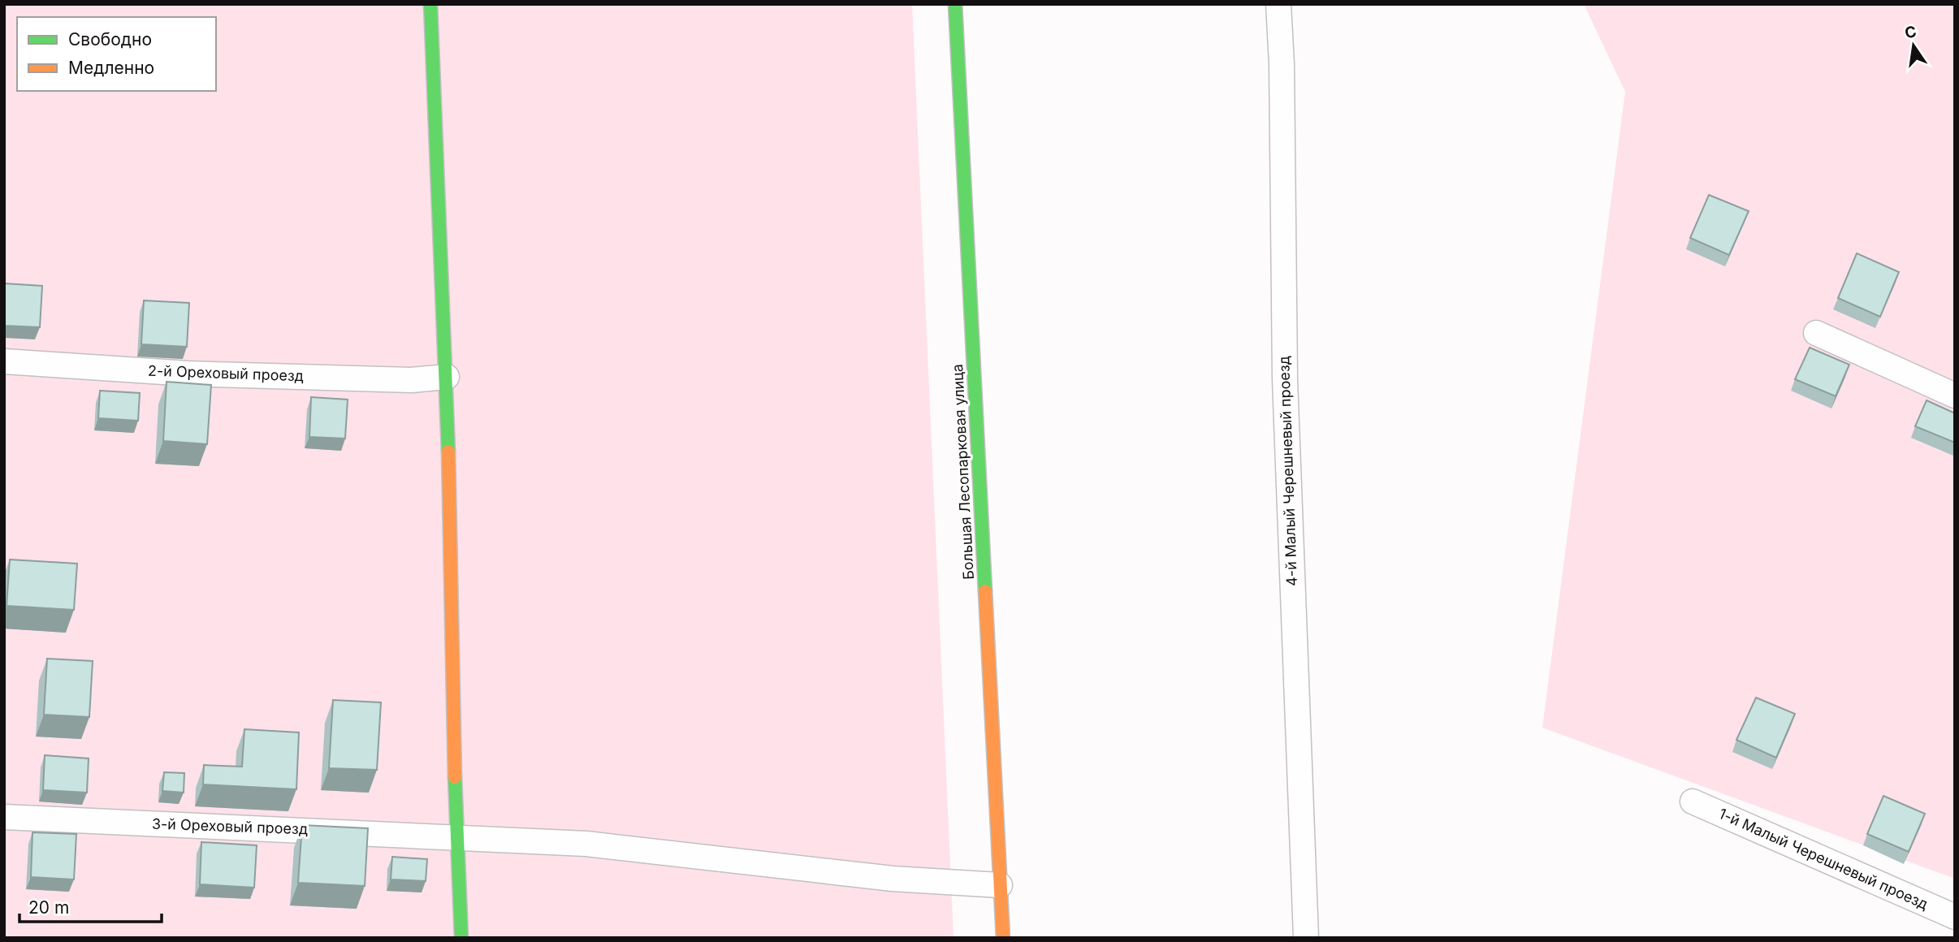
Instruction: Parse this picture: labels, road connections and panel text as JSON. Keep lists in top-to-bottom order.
{
  "streets": {
    "street": ["Большая Лесопарковая улица"],
    "lane": [
      "2-й Ореховый проезд",
      "4-й Малый Черешневый проезд",
      "3-й Ореховый проезд",
      "1-й Малый Черешневый проезд"
    ]
  },
  "crossings": [
    ["Большая Лесопарковая улица", "3-й Ореховый проезд"]
  ],
  "legend": ["Свободно", "Медленно"],
  "scale_bar": "20 m",
  "north": "top"
}
